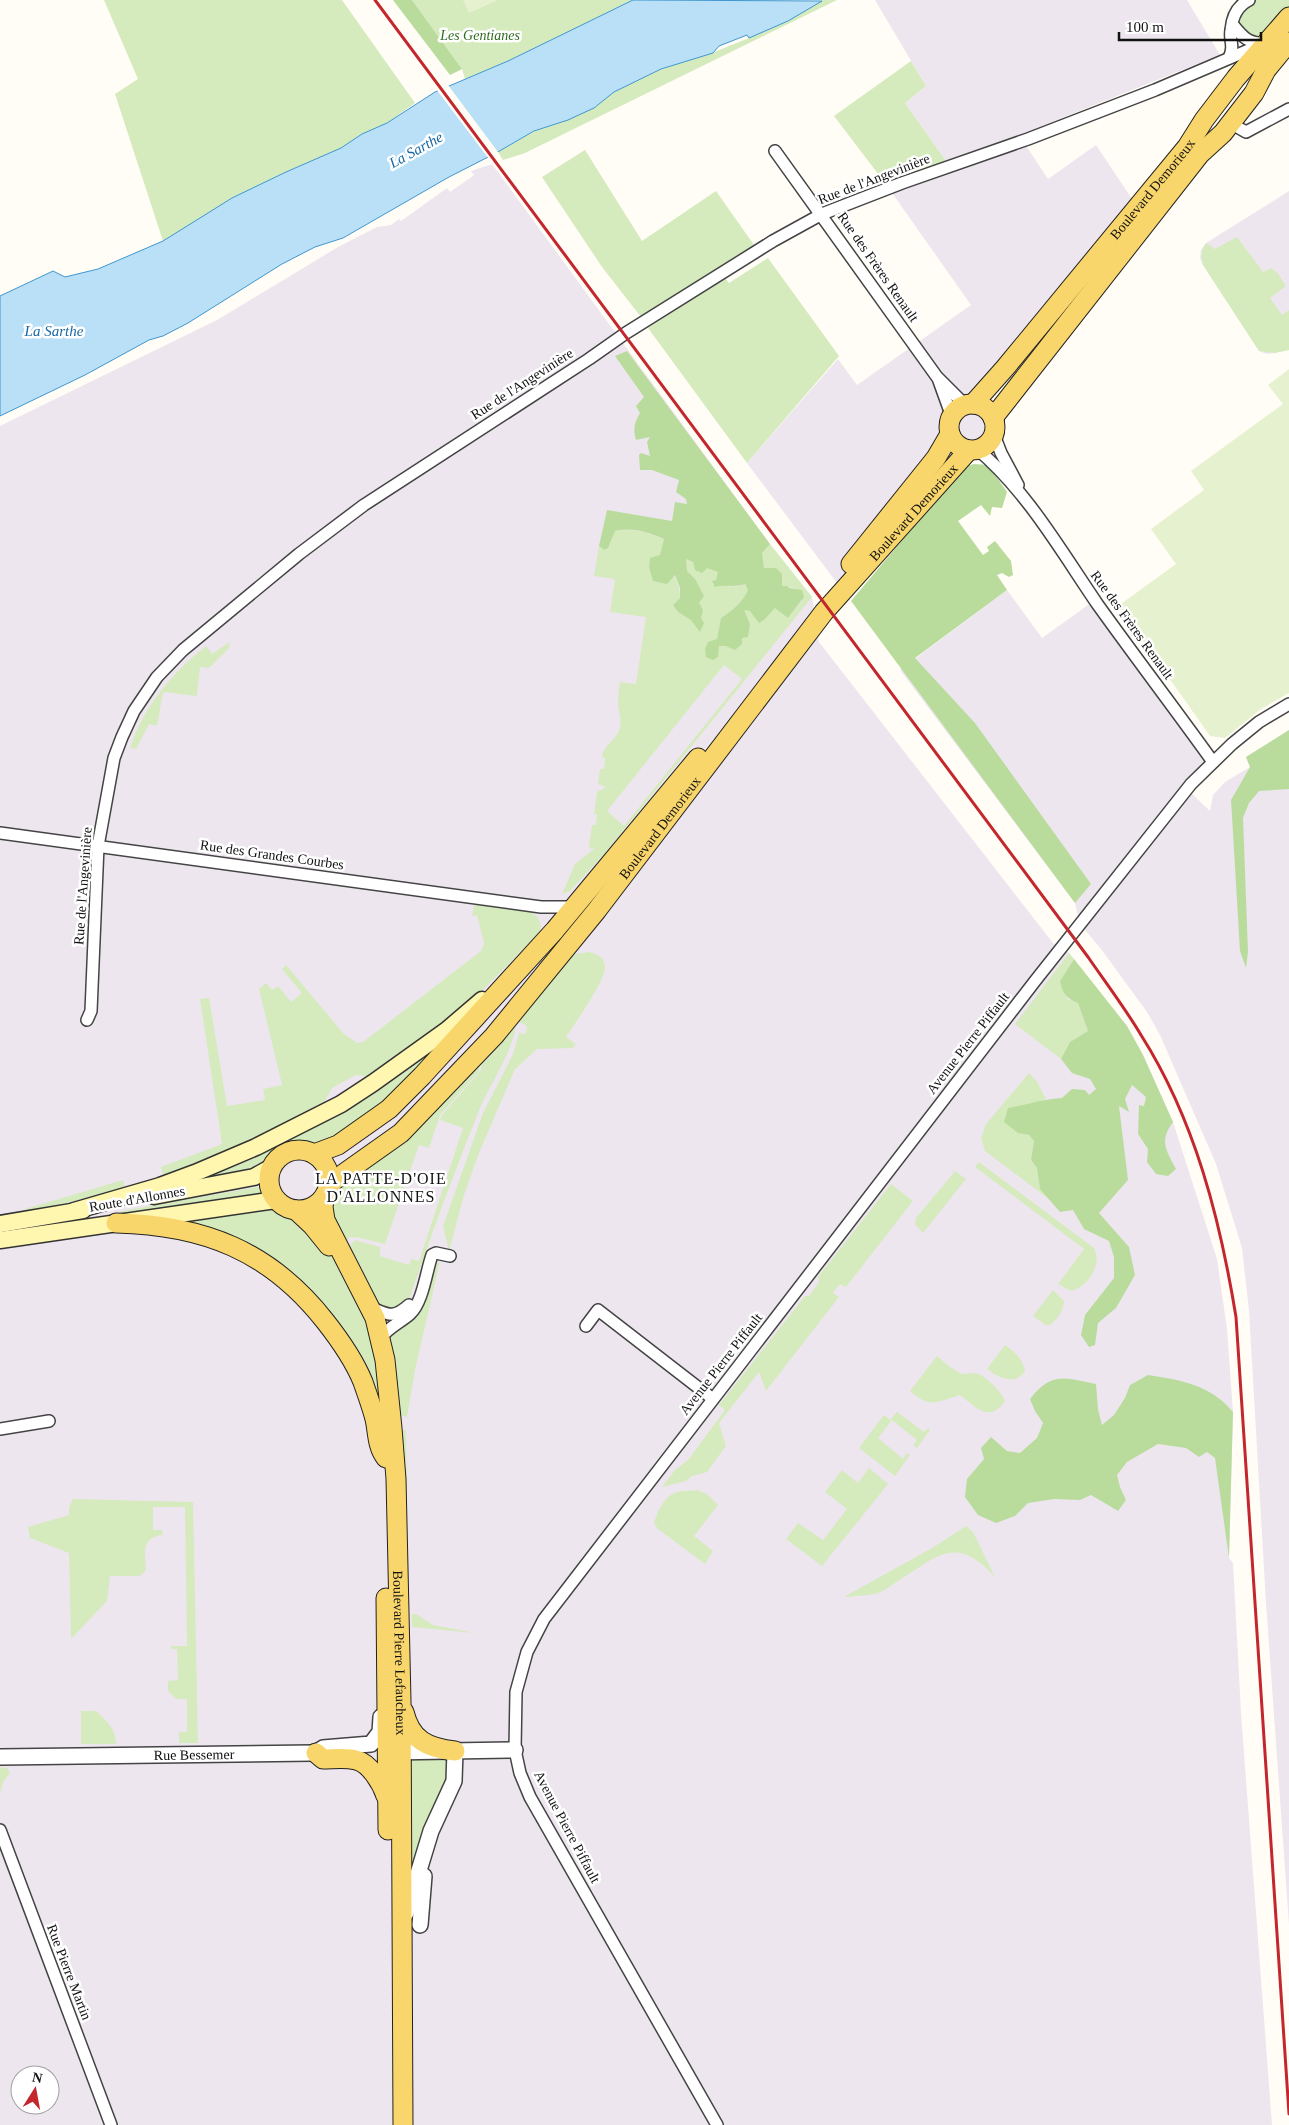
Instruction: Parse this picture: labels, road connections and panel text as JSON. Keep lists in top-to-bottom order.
{
  "streets": {
    "main road": ["Boulevard Demorieux", "Route d'Allonnes", "Boulevard Pierre Lefaucheux"],
    "street": [
      "Rue de l'Angevinière",
      "Rue des Frères Renault",
      "Rue des Grandes Courbes",
      "Avenue Pierre Piffault",
      "Rue Bessemer",
      "Rue Pierre Martin"
    ]
  },
  "crossings": [
    ["Rue de l'Angevinière", "Boulevard Demorieux"],
    ["Rue de l'Angevinière", "Rue des Frères Renault"],
    ["Rue de l'Angevinière", "Rue des Grandes Courbes"],
    ["Boulevard Demorieux", "Rue des Frères Renault"],
    ["Boulevard Demorieux", "Route d'Allonnes"],
    ["Boulevard Demorieux", "Boulevard Pierre Lefaucheux"],
    ["Rue des Frères Renault", "Avenue Pierre Piffault"],
    ["Avenue Pierre Piffault", "Rue Bessemer"],
    ["Route d'Allonnes", "Boulevard Pierre Lefaucheux"],
    ["Boulevard Pierre Lefaucheux", "Rue Bessemer"]
  ],
  "districts": ["LA PATTE-D'OIE D'ALLONNES"],
  "water": ["La Sarthe"],
  "parks": ["Les Gentianes"],
  "scale_bar": "100 m",
  "north": "top"
}
